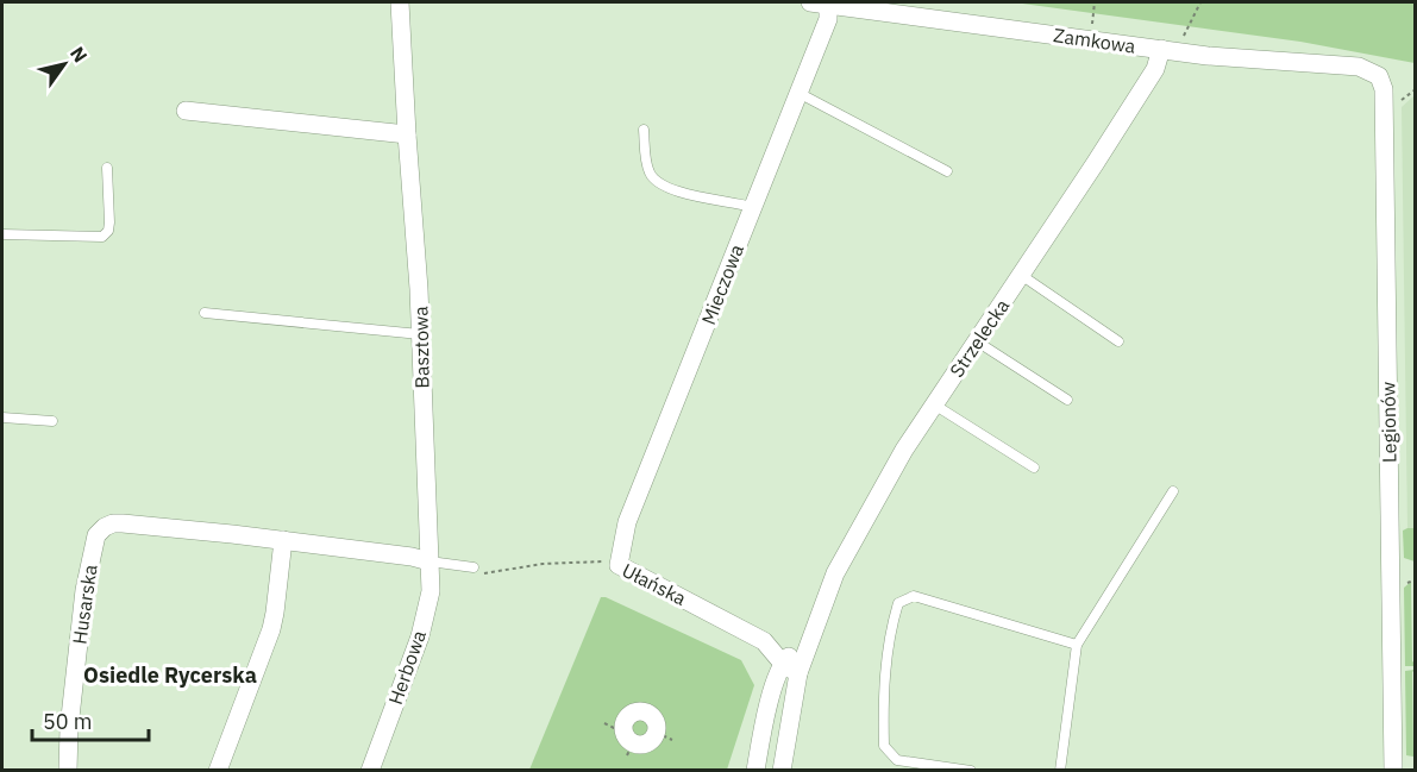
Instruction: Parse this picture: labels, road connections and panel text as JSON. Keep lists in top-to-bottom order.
{
  "streets": {
    "street": [
      "Zamkowa",
      "Mieczowa",
      "Strzelecka",
      "Basztowa",
      "Legionów",
      "Ułańska",
      "Husarska",
      "Herbowa"
    ]
  },
  "crossings": [
    ["Zamkowa", "Mieczowa"],
    ["Zamkowa", "Strzelecka"],
    ["Zamkowa", "Legionów"],
    ["Mieczowa", "Ułańska"],
    ["Strzelecka", "Ułańska"],
    ["Basztowa", "Herbowa"]
  ],
  "districts": ["Osiedle Rycerska"],
  "scale_bar": "50 m",
  "north": "top right"
}
